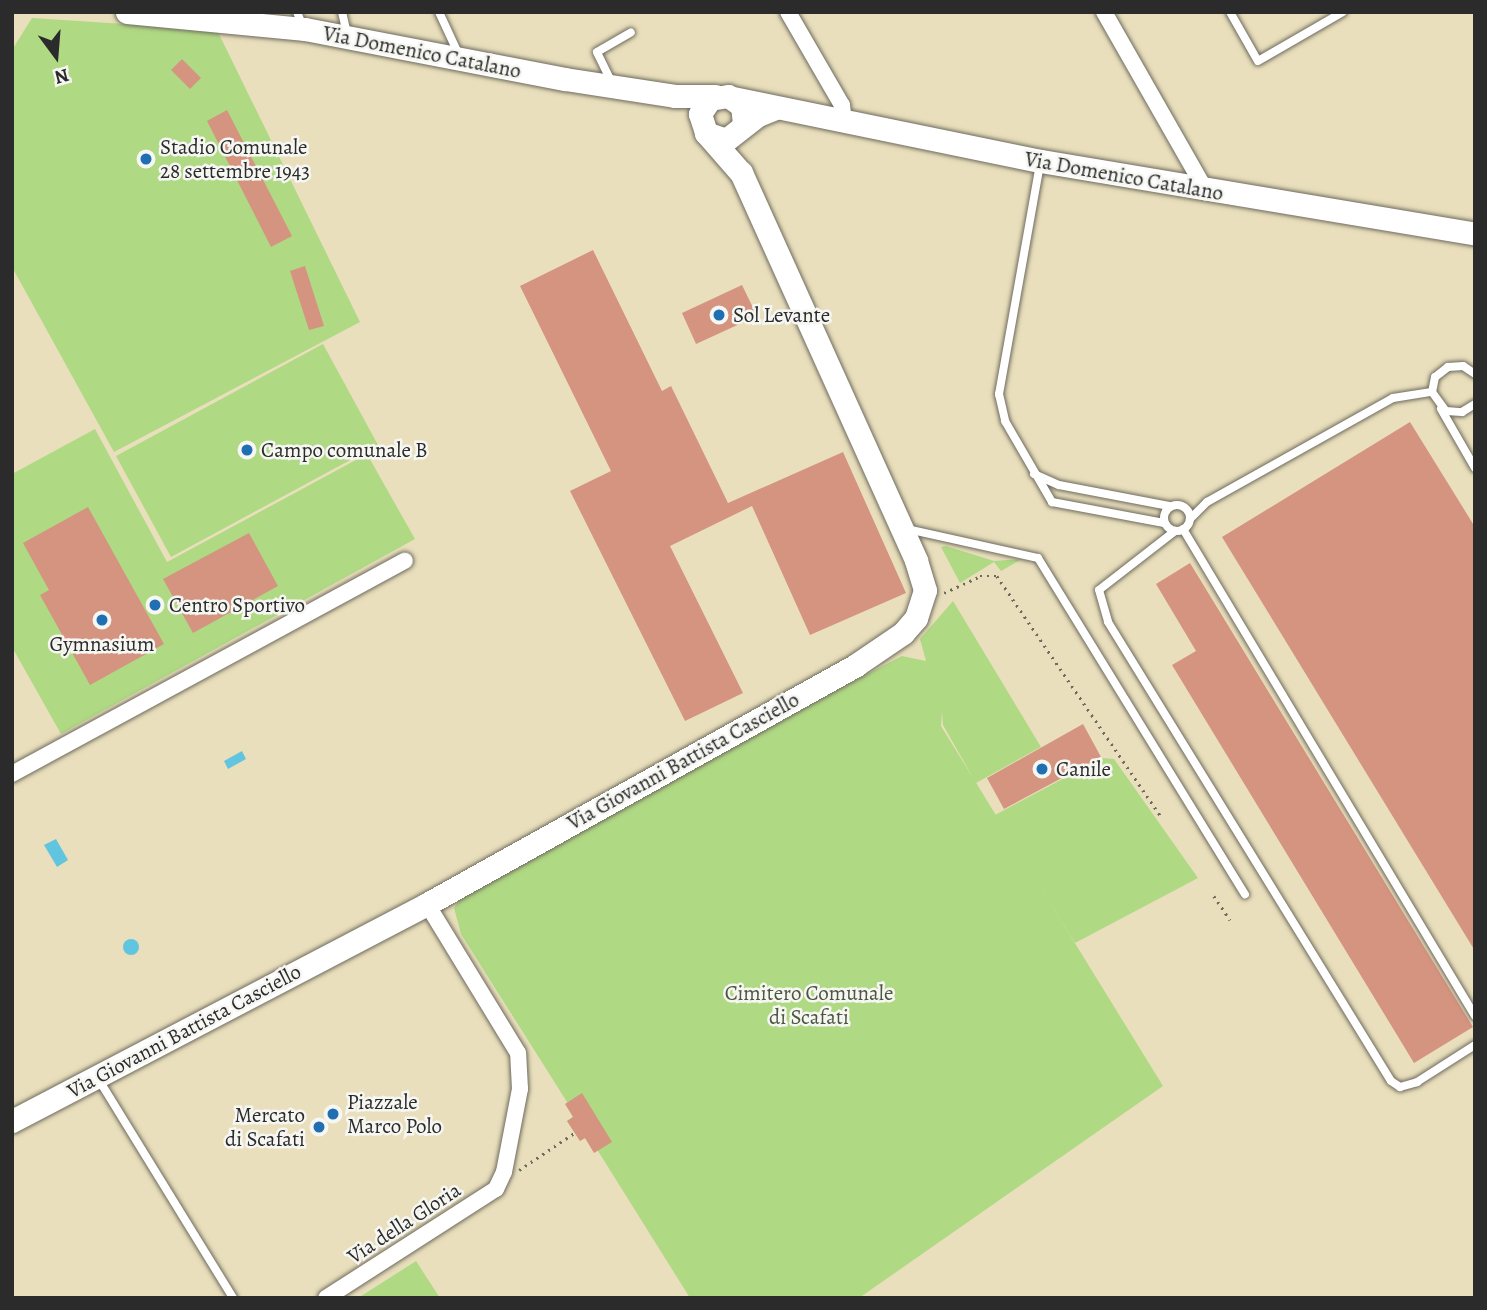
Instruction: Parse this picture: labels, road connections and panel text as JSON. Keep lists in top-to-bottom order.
{
  "streets": {
    "street": ["Via Domenico Catalano", "Via Giovanni Battista Casciello", "Via della Gloria"]
  },
  "parks": ["Cimitero Comunale di Scafati"],
  "places": [
    "Stadio Comunale 28 settembre 1943",
    "Sol Levante",
    "Campo comunale B",
    "Centro Sportivo",
    "Gymnasium",
    "Canile",
    "Piazzale Marco Polo",
    "Mercato di Scafati"
  ],
  "north": "bottom"
}
